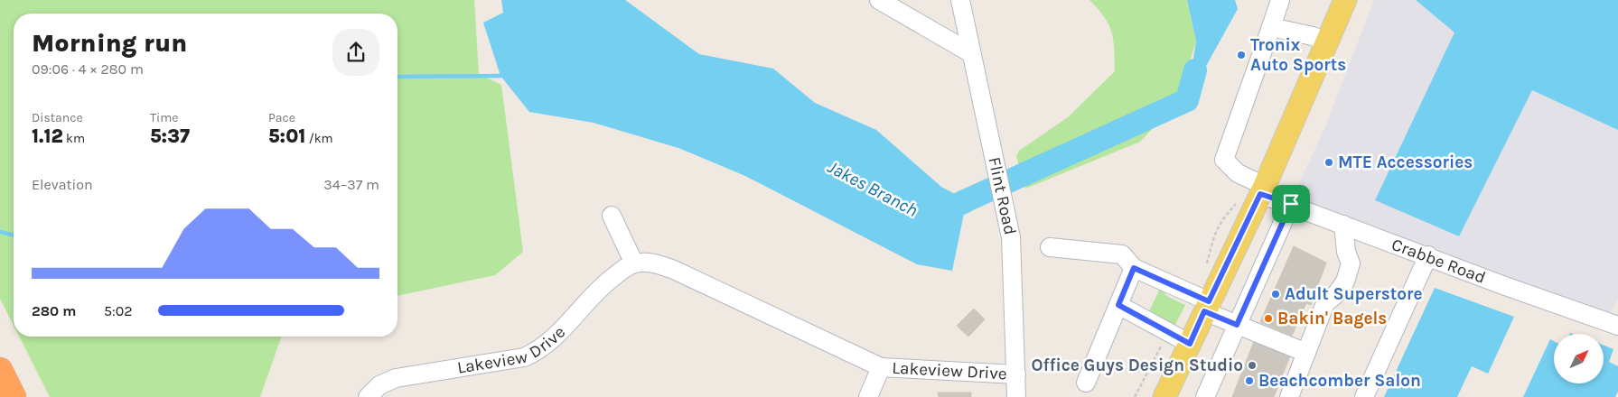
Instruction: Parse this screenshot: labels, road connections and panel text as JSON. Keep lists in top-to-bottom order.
{
  "streets": {
    "street": ["Flint Road", "Crabbe Road", "Lakeview Drive"]
  },
  "crossings": [
    ["Flint Road", "Lakeview Drive"]
  ],
  "water": ["Jakes Branch"],
  "places": [
    "Tronix Auto Sports",
    "MTE Accessories",
    "Adult Superstore",
    "Bakin' Bagels",
    "Office Guys Design Studio",
    "Beachcomber Salon"
  ],
  "north": "top right",
  "page": {
    "heading": ["Morning run", "09:06 · 4 × 280 m"],
    "stats": [
      ["Distance", "1.12 km"],
      ["Time", "5:37"],
      ["Pace", "5:01 /km"]
    ],
    "chart": ["Elevation", "34–37 m"],
    "list": [
      {
        "name": "280 m",
        "note": "5:02"
      }
    ]
  }
}
